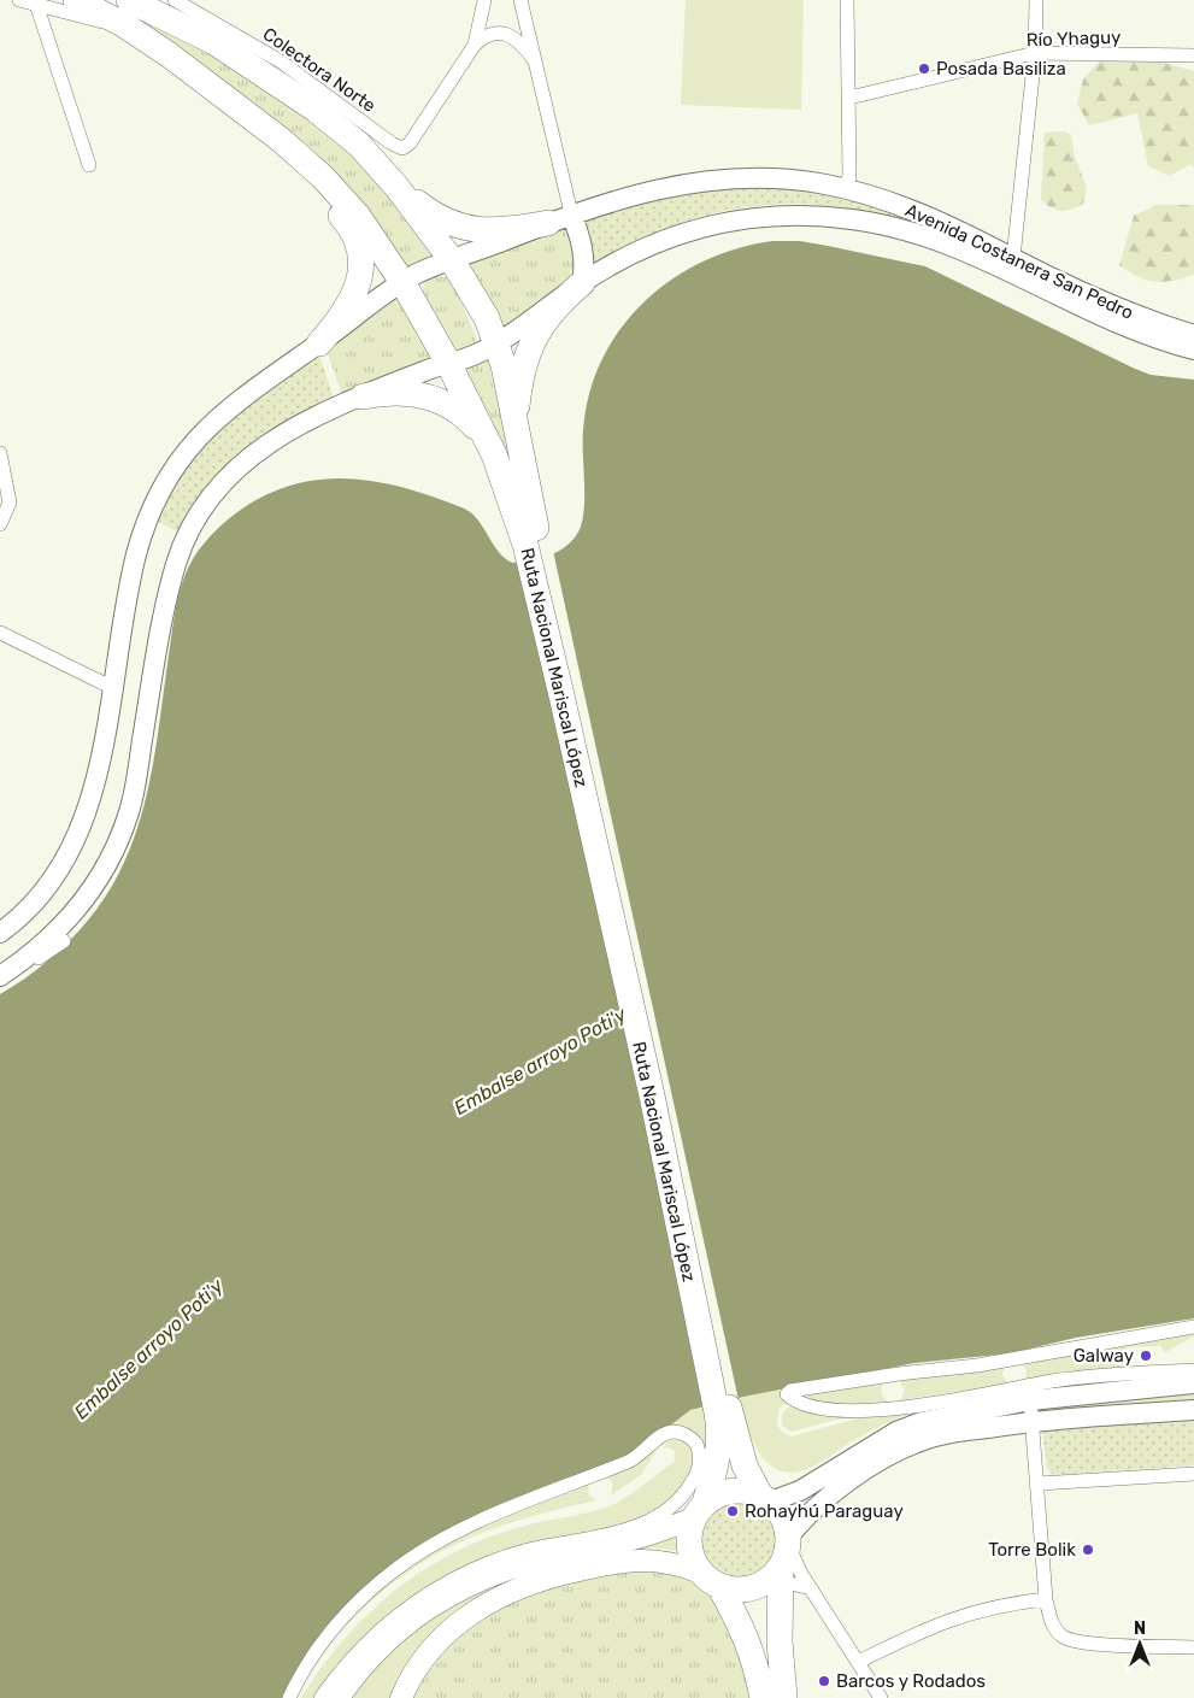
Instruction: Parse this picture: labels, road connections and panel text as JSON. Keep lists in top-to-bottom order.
{
  "streets": {
    "highway": ["Ruta Nacional Mariscal López"],
    "main road": ["Avenida Costanera San Pedro"],
    "street": ["Río Yhaguy", "Colectora Norte"]
  },
  "crossings": [
    ["Avenida Costanera San Pedro", "Ruta Nacional Mariscal López"]
  ],
  "water": ["Embalse arroyo Poti'y"],
  "places": [
    "Posada Basiliza",
    "Galway",
    "Rohayhú Paraguay",
    "Torre Bolik",
    "Barcos y Rodados"
  ],
  "north": "top"
}
